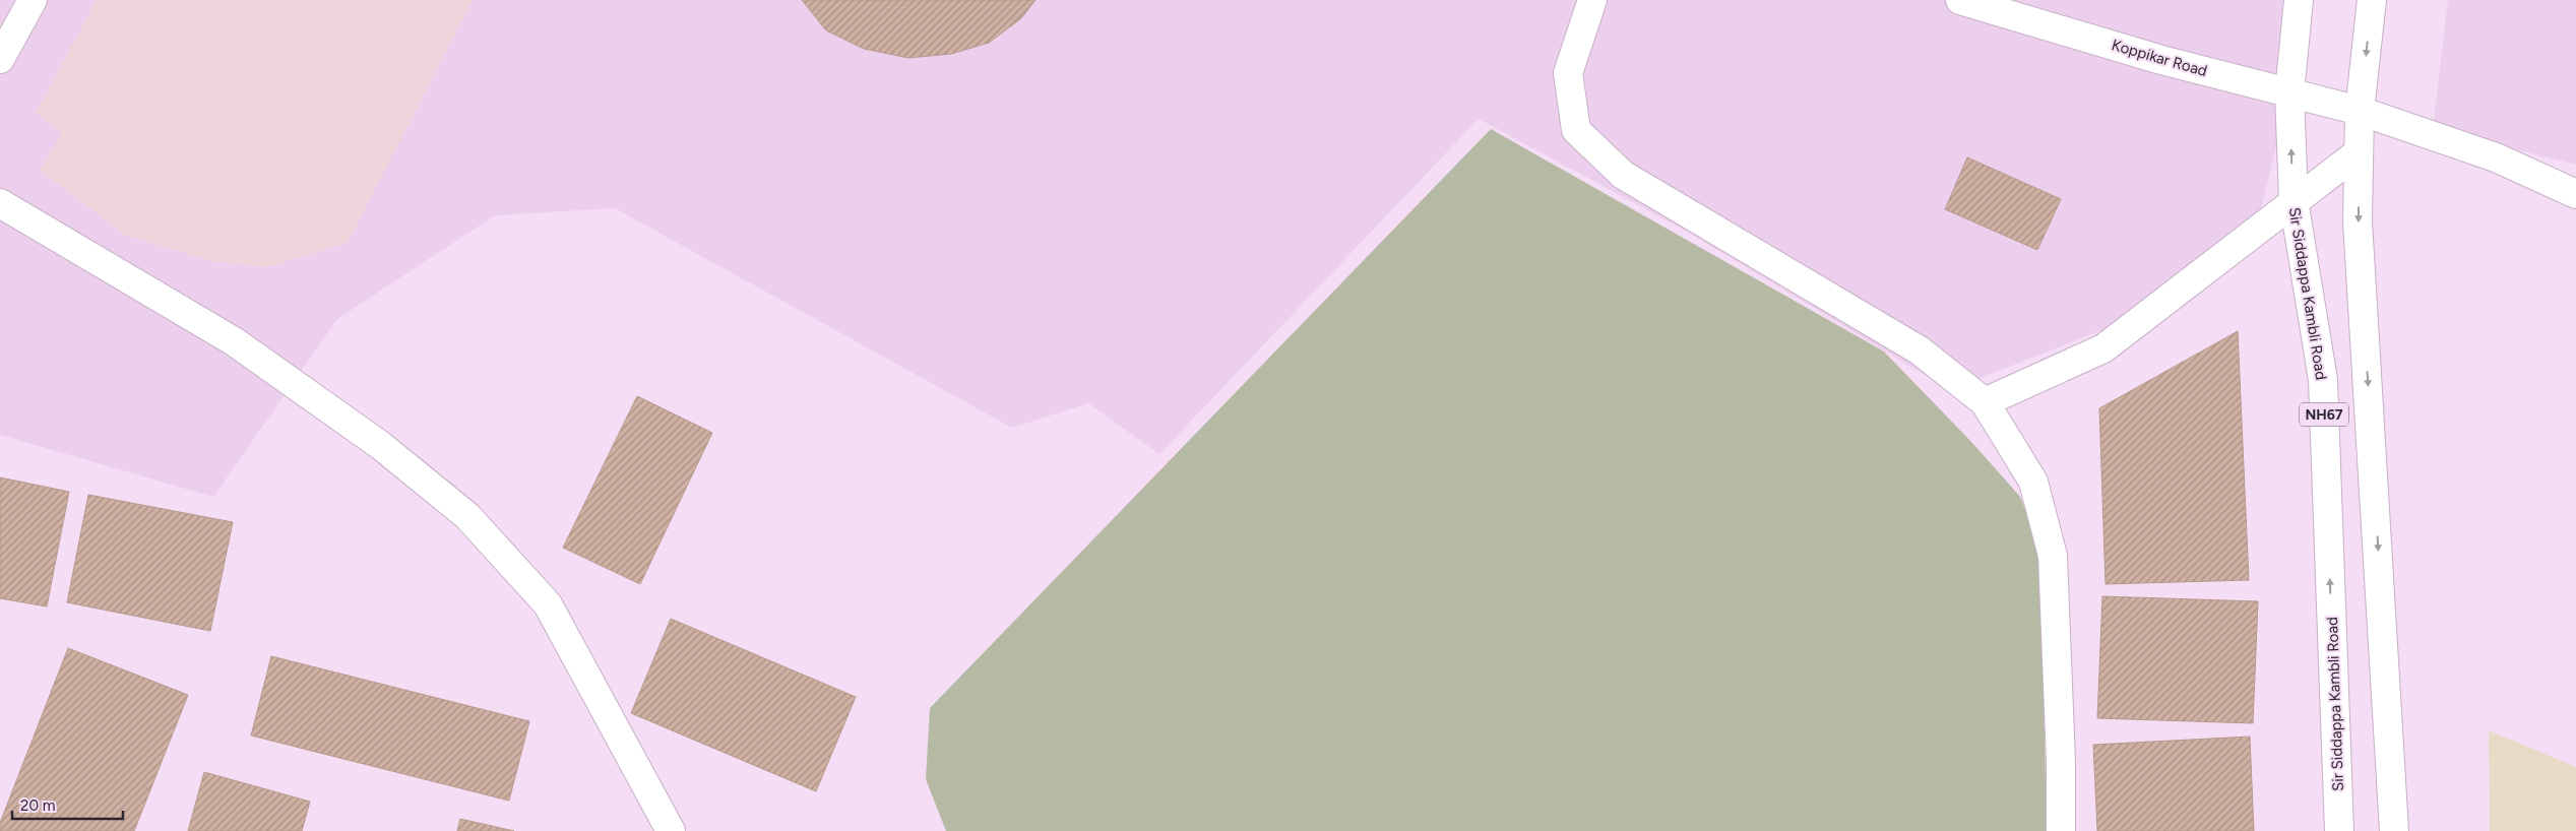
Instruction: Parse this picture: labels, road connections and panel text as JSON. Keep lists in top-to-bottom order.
{
  "streets": {
    "main road": ["Koppikar Road", "Sir Siddappa Kambli Road", "NH67"]
  },
  "crossings": [
    ["Koppikar Road", "Sir Siddappa Kambli Road"],
    ["Koppikar Road", "NH67"]
  ],
  "scale_bar": "20 m"
}
